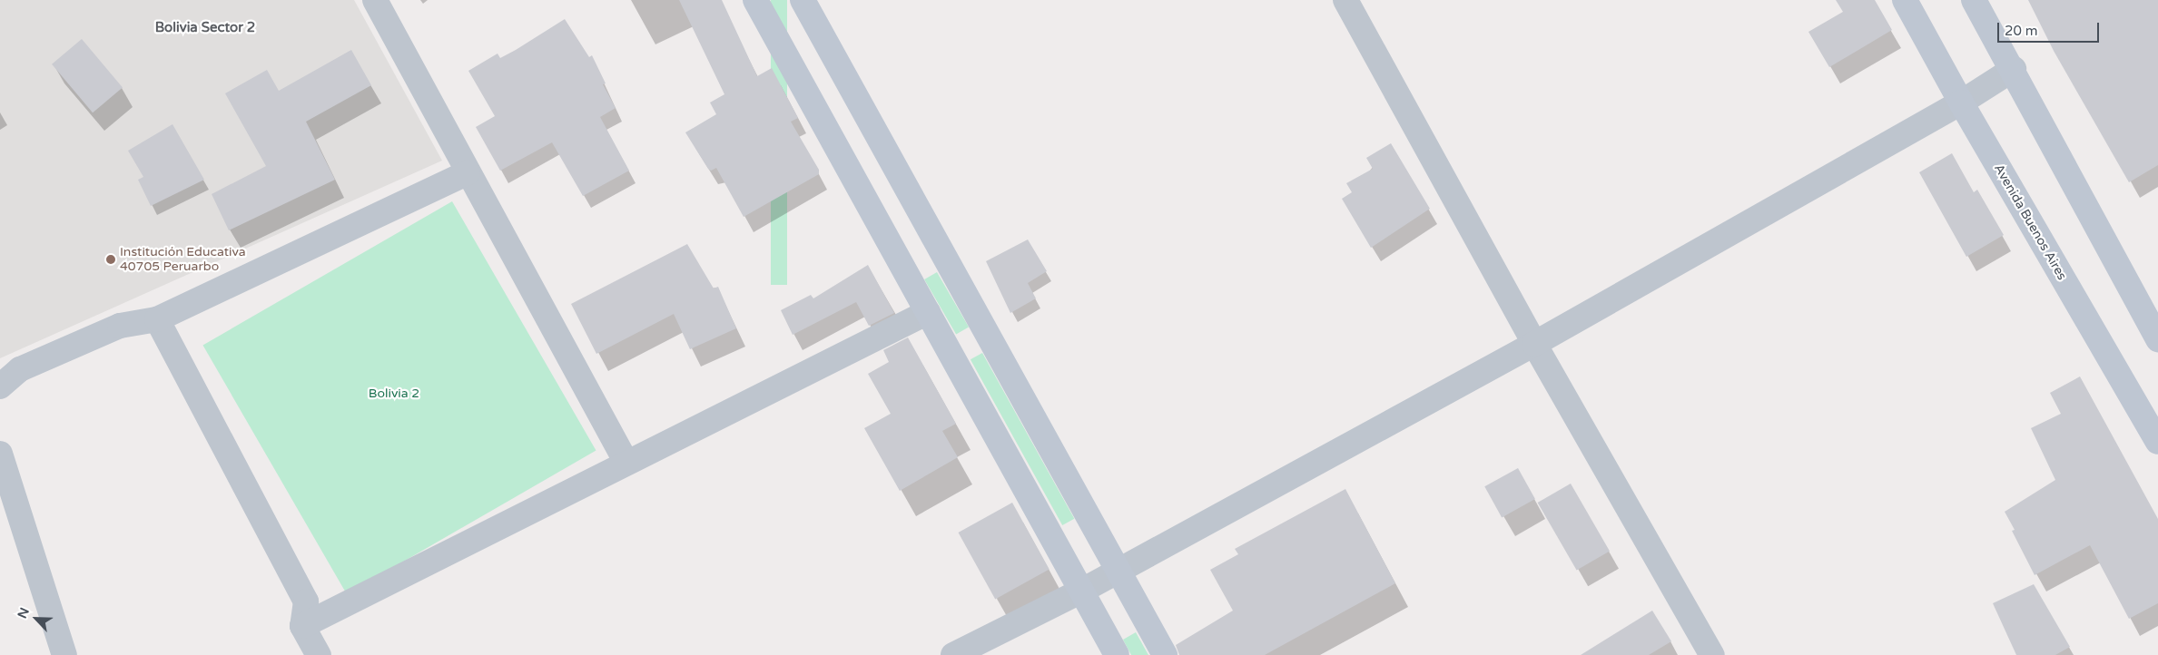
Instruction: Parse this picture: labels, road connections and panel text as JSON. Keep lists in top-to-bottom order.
{
  "streets": {
    "main road": ["Avenida Buenos Aires"]
  },
  "districts": ["Bolivia Sector 2"],
  "parks": ["Bolivia 2"],
  "places": ["Institución Educativa 40705 Peruarbo"],
  "scale_bar": "20 m",
  "north": "top left"
}
